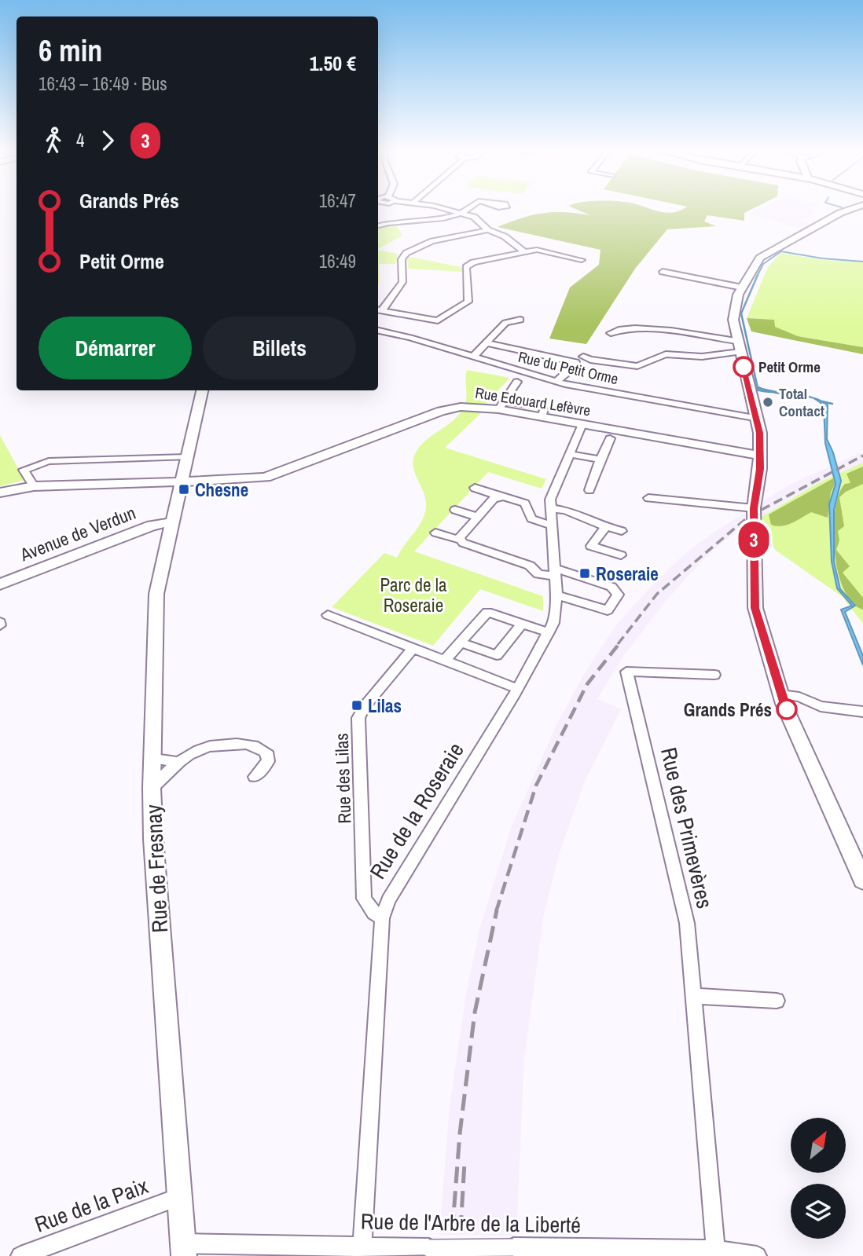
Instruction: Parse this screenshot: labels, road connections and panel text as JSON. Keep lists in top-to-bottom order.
{
  "streets": {
    "street": [
      "Rue du Petit Orme",
      "Rue Edouard Lefèvre",
      "Avenue de Verdun",
      "Rue des Lilas",
      "Rue de la Roseraie",
      "Rue des Primevères",
      "Rue de Fresnay",
      "Rue de la Paix",
      "Rue de l'Arbre de la Liberté"
    ]
  },
  "crossings": [
    ["Rue Edouard Lefèvre", "Rue de la Roseraie"],
    ["Rue Edouard Lefèvre", "Rue de Fresnay"],
    ["Avenue de Verdun", "Rue de Fresnay"],
    ["Rue des Lilas", "Rue de la Roseraie"],
    ["Rue de la Roseraie", "Rue de l'Arbre de la Liberté"],
    ["Rue des Primevères", "Rue de l'Arbre de la Liberté"],
    ["Rue de Fresnay", "Rue de la Paix"],
    ["Rue de Fresnay", "Rue de l'Arbre de la Liberté"]
  ],
  "parks": ["Parc de la Roseraie"],
  "places": {
    "other": ["Petit Orme", "Total Contact", "Grands Prés"],
    "transit": ["Chesne", "Roseraie", "Lilas"]
  },
  "lines": ["bus line 3"],
  "north": "top right",
  "page": {
    "on_map": "3",
    "heading": ["6 min", "16:43 – 16:49 · Bus", "1.50 €"],
    "legs": ["4", "3"],
    "list": [
      {
        "name": "Grands Prés",
        "value": "16:47"
      },
      {
        "name": "Petit Orme",
        "value": "16:49"
      }
    ],
    "buttons": ["Démarrer", "Billets"]
  }
}
